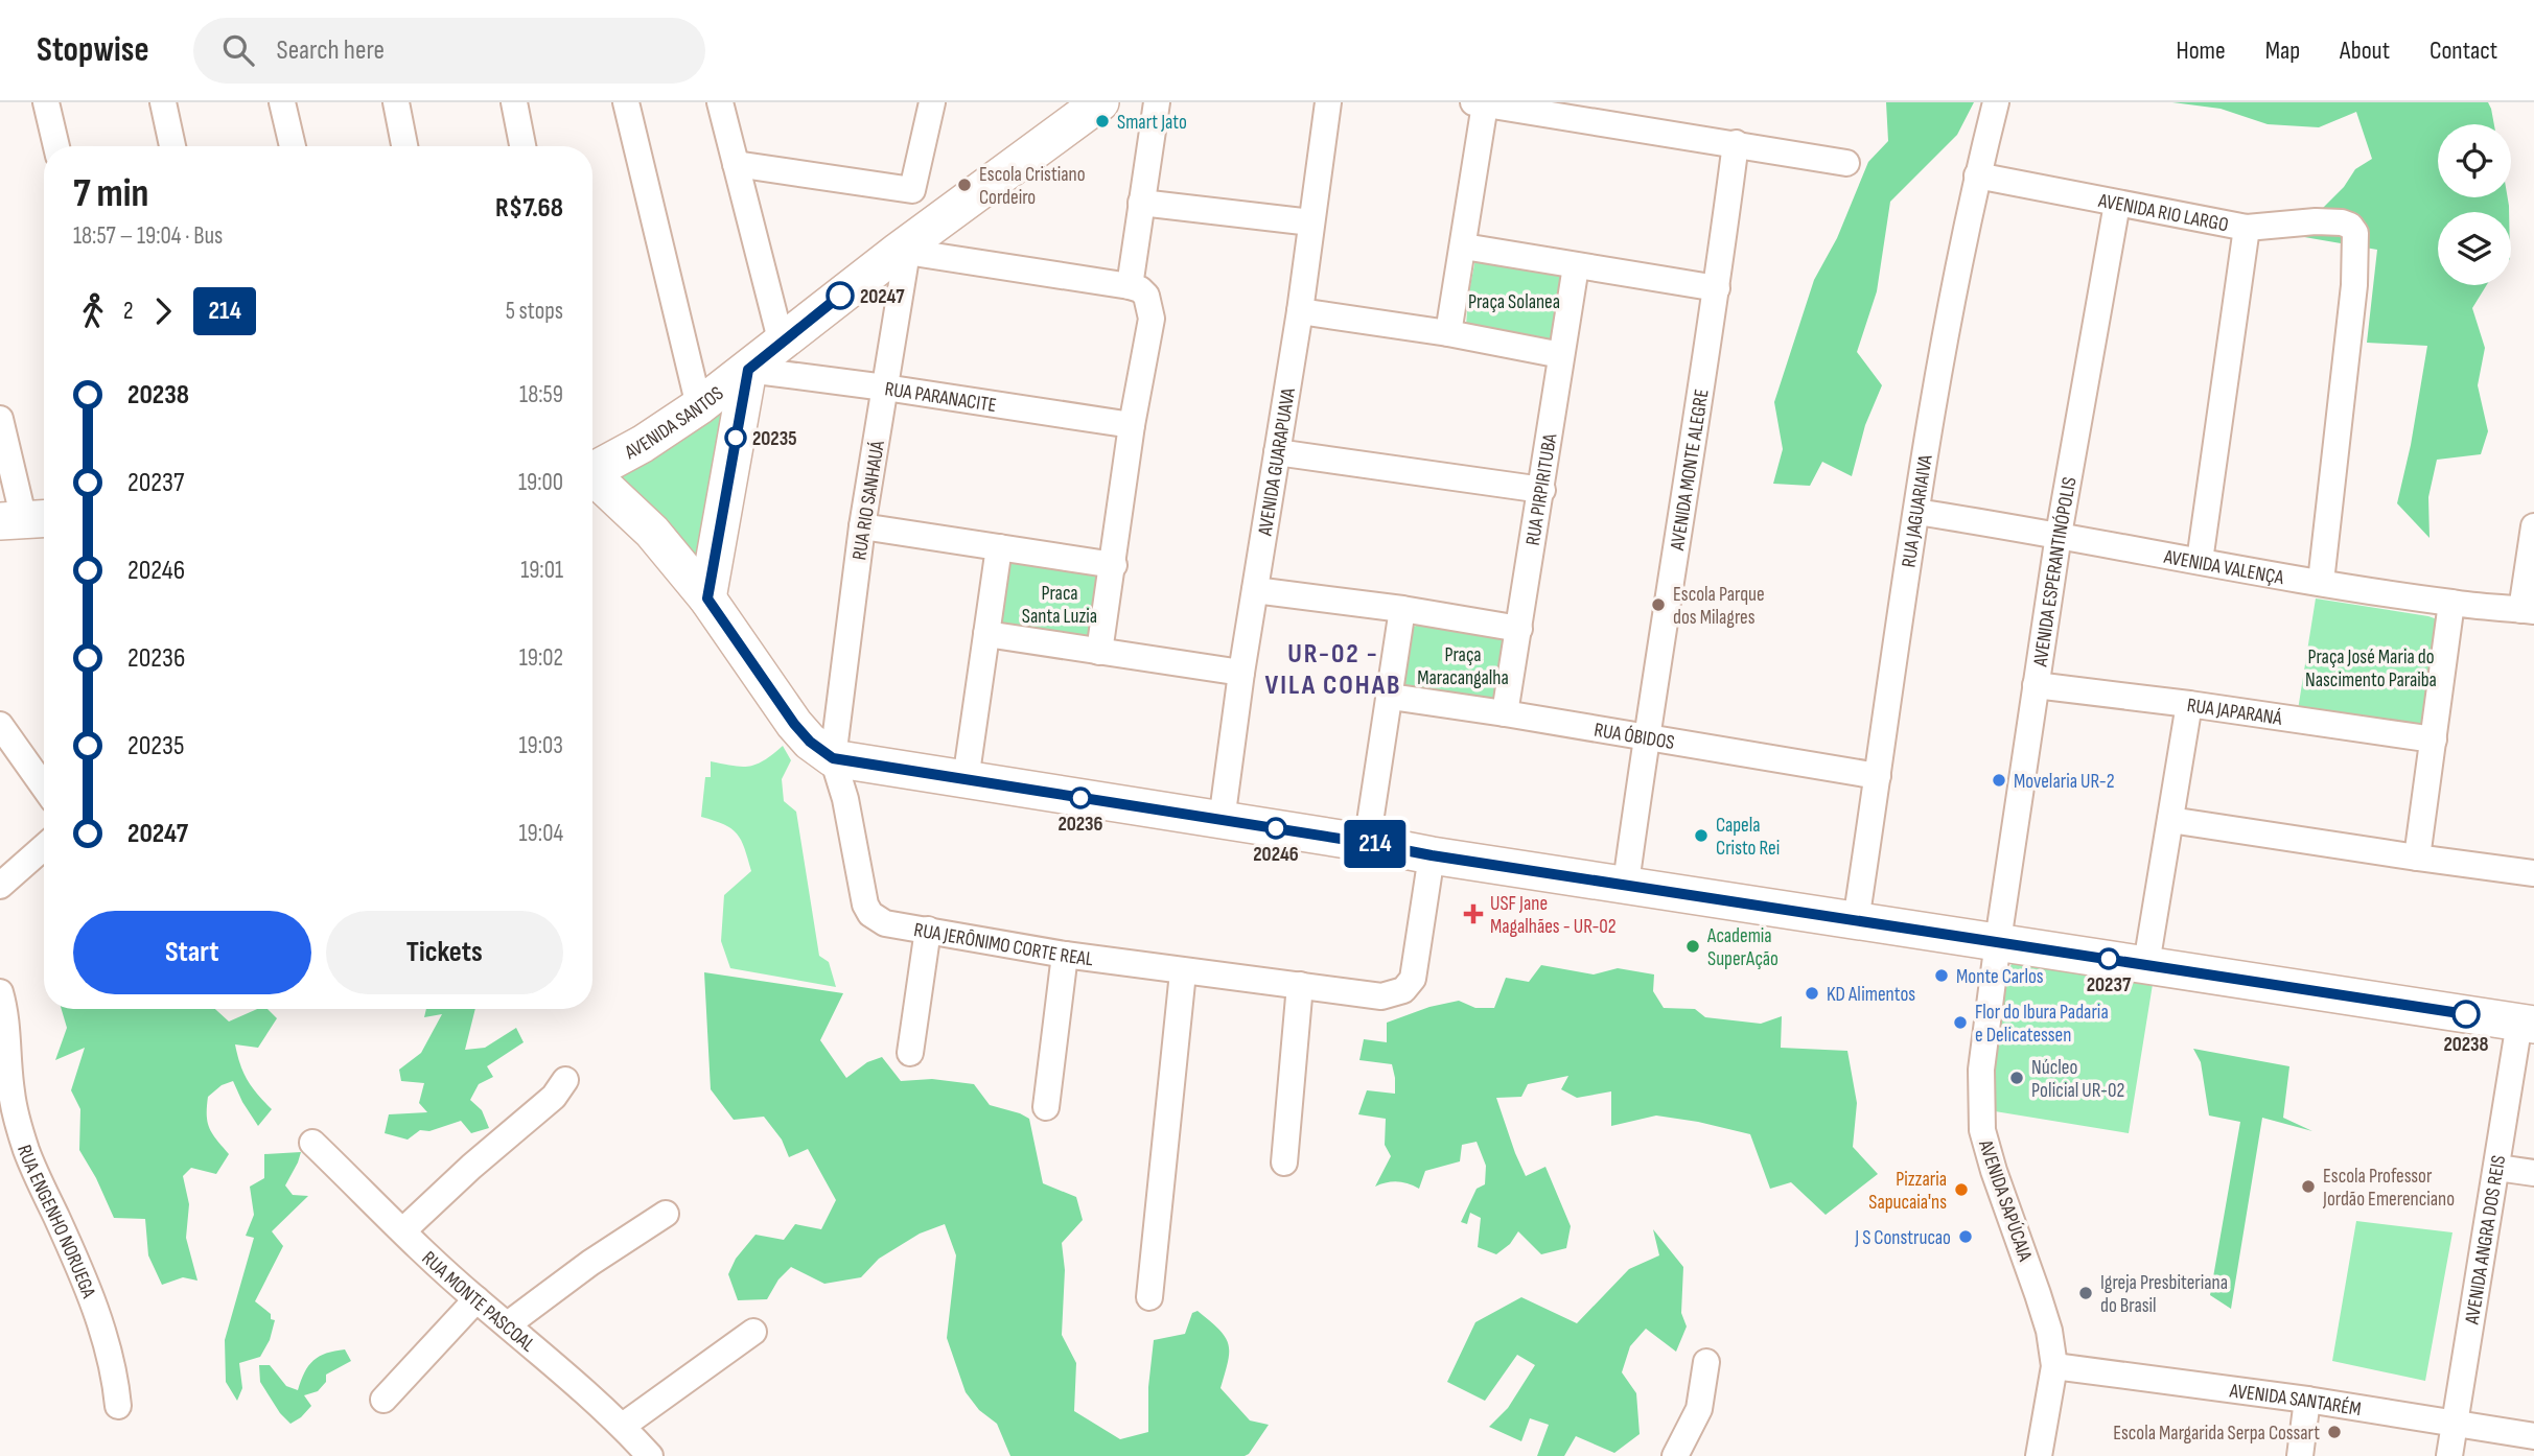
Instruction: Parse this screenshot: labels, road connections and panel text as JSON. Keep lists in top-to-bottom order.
{
  "streets": {
    "main road": ["AVENIDA SANTOS"],
    "street": [
      "AVENIDA RIO LARGO",
      "RUA PARANACITE",
      "AVENIDA GUARAPUAVA",
      "AVENIDA MONTE ALEGRE",
      "RUA PIRPIRITUBA",
      "RUA RIO SANHAUÁ",
      "RUA JAGUARIAIVA",
      "AVENIDA VALENÇA",
      "AVENIDA ESPERANTINÓPOLIS",
      "RUA JAPARANÁ",
      "RUA ÓBIDOS",
      "RUA JERÔNIMO CORTE REAL",
      "AVENIDA SAPÚCAIA",
      "RUA ENGENHO NORUEGA",
      "AVENIDA ANGRA DOS REIS",
      "RUA MONTE PASCOAL",
      "AVENIDA SANTARÉM"
    ]
  },
  "crossings": [
    ["AVENIDA RIO LARGO", "RUA JAGUARIAIVA"],
    ["AVENIDA RIO LARGO", "AVENIDA VALENÇA"],
    ["AVENIDA RIO LARGO", "AVENIDA ESPERANTINÓPOLIS"],
    ["RUA PARANACITE", "AVENIDA SANTOS"],
    ["RUA PARANACITE", "RUA RIO SANHAUÁ"],
    ["AVENIDA SANTOS", "RUA RIO SANHAUÁ"],
    ["AVENIDA SANTOS", "RUA JERÔNIMO CORTE REAL"],
    ["AVENIDA MONTE ALEGRE", "RUA ÓBIDOS"],
    ["RUA PIRPIRITUBA", "RUA ÓBIDOS"],
    ["RUA RIO SANHAUÁ", "RUA JERÔNIMO CORTE REAL"],
    ["RUA JAGUARIAIVA", "AVENIDA VALENÇA"],
    ["RUA JAGUARIAIVA", "RUA ÓBIDOS"],
    ["AVENIDA VALENÇA", "AVENIDA ESPERANTINÓPOLIS"],
    ["AVENIDA ESPERANTINÓPOLIS", "RUA JAPARANÁ"],
    ["AVENIDA ESPERANTINÓPOLIS", "AVENIDA SAPÚCAIA"],
    ["AVENIDA SAPÚCAIA", "AVENIDA SANTARÉM"],
    ["AVENIDA ANGRA DOS REIS", "AVENIDA SANTARÉM"]
  ],
  "districts": ["UR-02 - VILA COHAB"],
  "parks": [
    "Praça Solanea",
    "Praca Santa Luzia",
    "Praça Maracangalha",
    "Praça José Maria do Nascimento Paraiba"
  ],
  "places": {
    "other": [
      "Smart Jato",
      "Escola Cristiano Cordeiro",
      "20247",
      "20235",
      "Escola Parque dos Milagres",
      "Movelaria UR-2",
      "20236",
      "20246",
      "Capela Cristo Rei",
      "Academia SuperAção",
      "20237",
      "Monte Carlos",
      "KD Alimentos",
      "20238",
      "Flor do Ibura Padaria e Delicatessen",
      "Núcleo Policial UR-02",
      "Escola Professor Jordão Emerenciano",
      "Pizzaria Sapucaia'ns",
      "J S Construcao",
      "Igreja Presbiteriana do Brasil",
      "Escola Margarida Serpa Cossart"
    ],
    "health": ["USF Jane Magalhães - UR-02"]
  },
  "lines": ["bus line 214"],
  "page": {
    "header": "Stopwise",
    "search": "Search here",
    "nav": [
      "Home",
      "Map",
      "About",
      "Contact"
    ],
    "on_map": "214",
    "heading": ["7 min", "18:57 – 19:04 · Bus", "R$7.68"],
    "legs": ["2", "214", "5 stops"],
    "list": [
      {
        "name": "20238",
        "value": "18:59"
      },
      {
        "name": "20237",
        "value": "19:00"
      },
      {
        "name": "20246",
        "value": "19:01"
      },
      {
        "name": "20236",
        "value": "19:02"
      },
      {
        "name": "20235",
        "value": "19:03"
      },
      {
        "name": "20247",
        "value": "19:04"
      }
    ],
    "buttons": ["Start", "Tickets"]
  }
}
